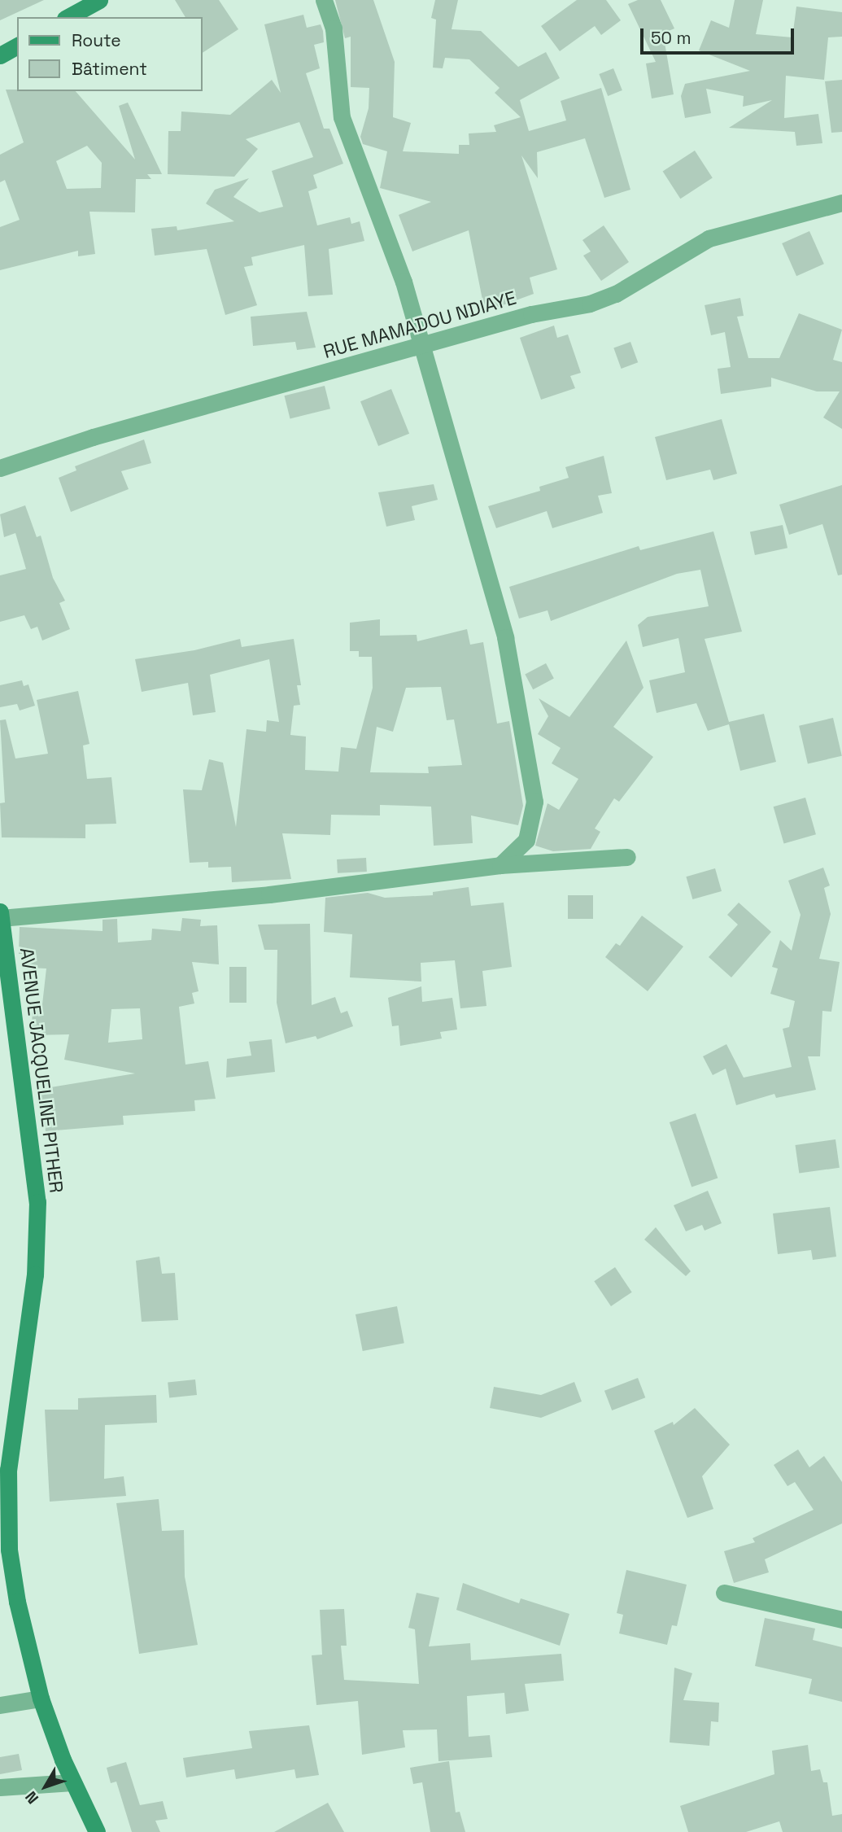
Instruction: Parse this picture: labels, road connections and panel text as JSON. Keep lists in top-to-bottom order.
{
  "streets": {
    "street": ["RUE MAMADOU NDIAYE", "AVENUE JACQUELINE PITHER"]
  },
  "legend": ["Route", "Bâtiment"],
  "scale_bar": "50 m",
  "north": "bottom left"
}
